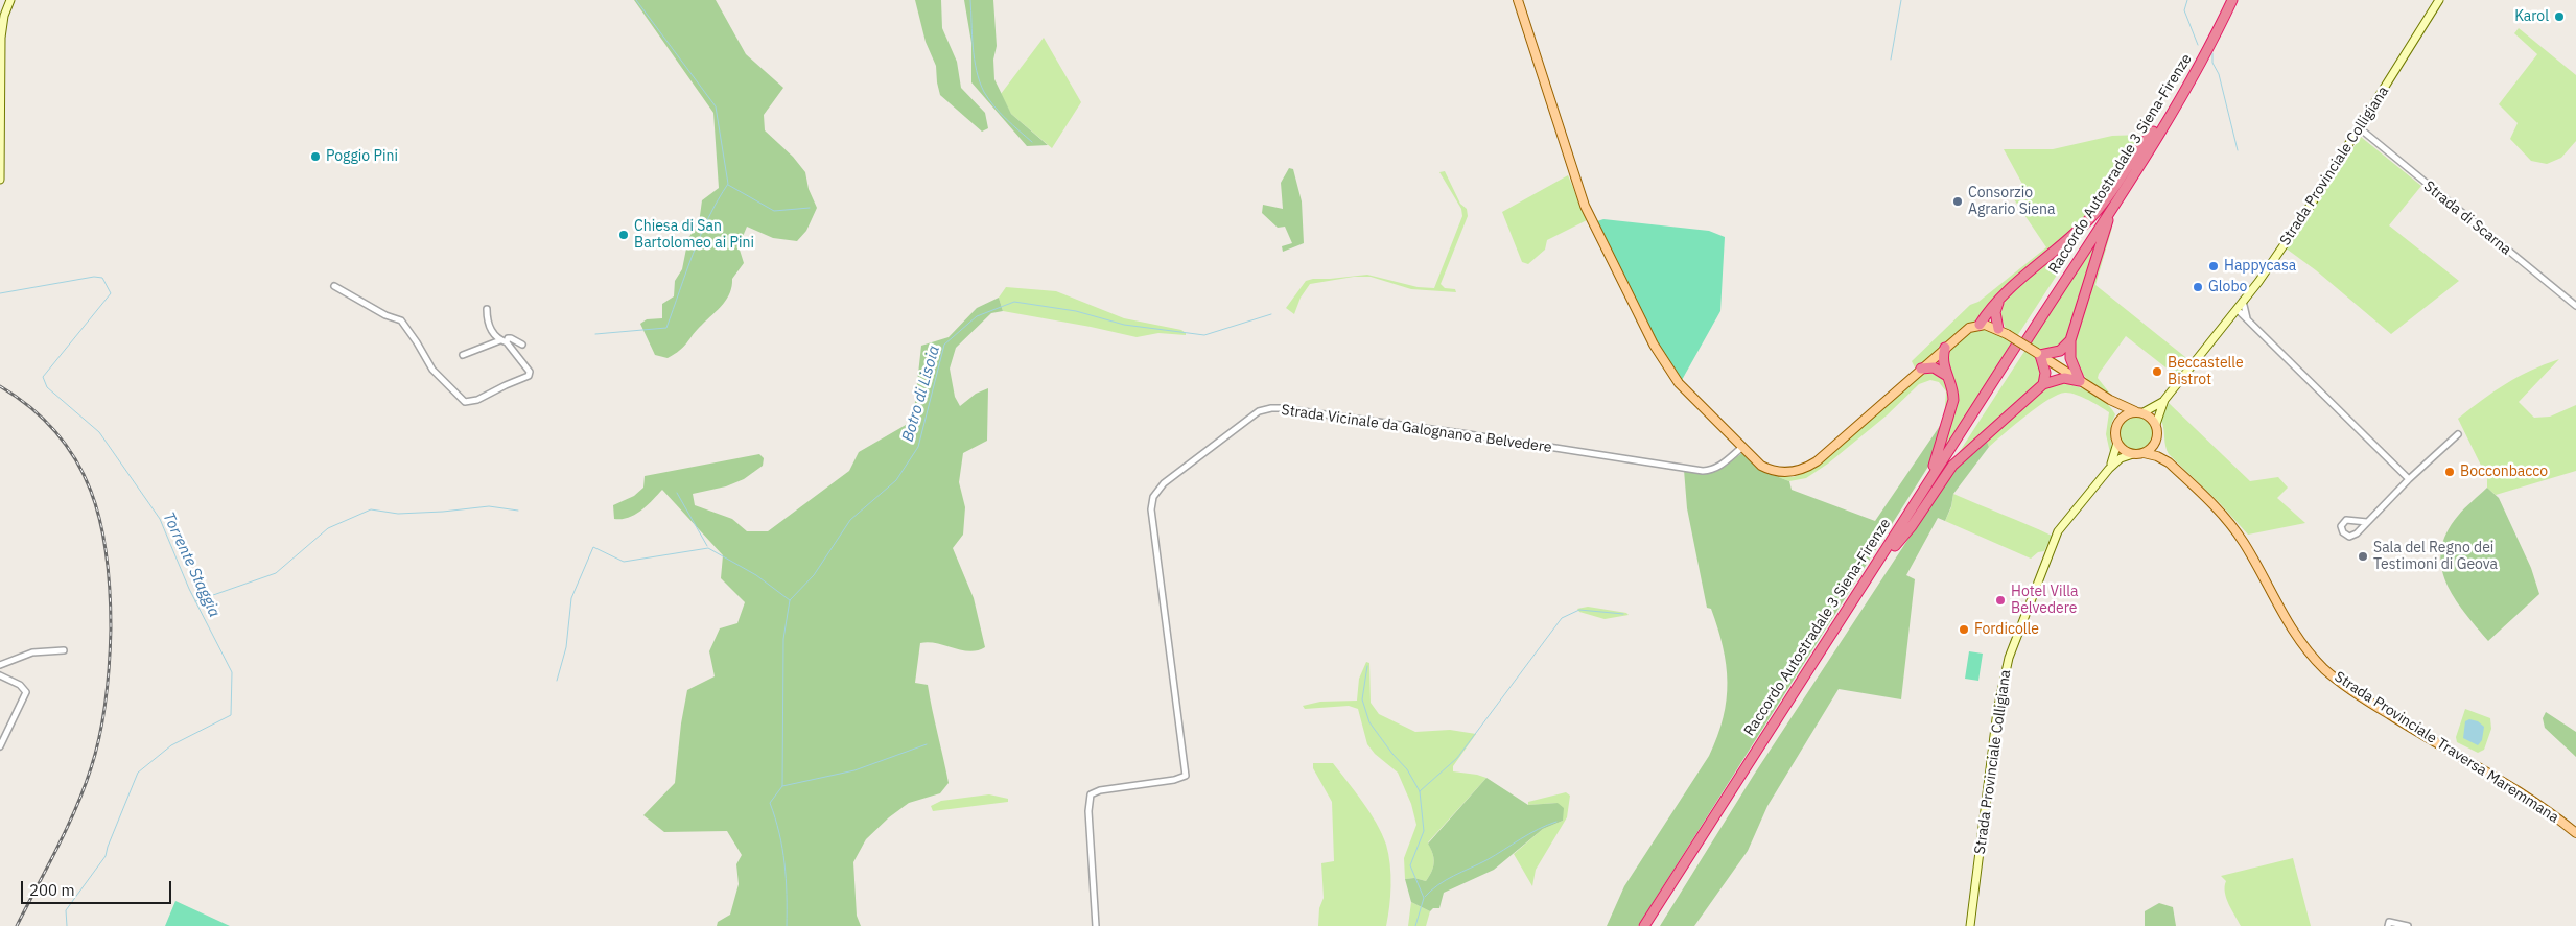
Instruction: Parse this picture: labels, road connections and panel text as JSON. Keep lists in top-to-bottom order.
{
  "streets": {
    "highway": ["Raccordo Autostradale 3 Siena-Firenze"],
    "main road": ["Strada Provinciale Colligiana", "Strada Provinciale Traversa Maremmana"],
    "street": ["Strada di Scarna", "Strada Vicinale da Galognano a Belvedere"]
  },
  "crossings": [
    ["Strada Provinciale Colligiana", "Strada di Scarna"],
    ["Strada Provinciale Colligiana", "Strada Provinciale Traversa Maremmana"]
  ],
  "water": ["Botro di Lisoia", "Torrente Staggia"],
  "places": [
    "Karol",
    "Poggio Pini",
    "Consorzio Agrario Siena",
    "Chiesa di San Bartolomeo ai Pini",
    "Happycasa",
    "Globo",
    "Beccastelle Bistrot",
    "Bocconbacco",
    "Sala del Regno dei Testimoni di Geova",
    "Hotel Villa Belvedere",
    "Fordicolle"
  ],
  "scale_bar": "200 m"
}
